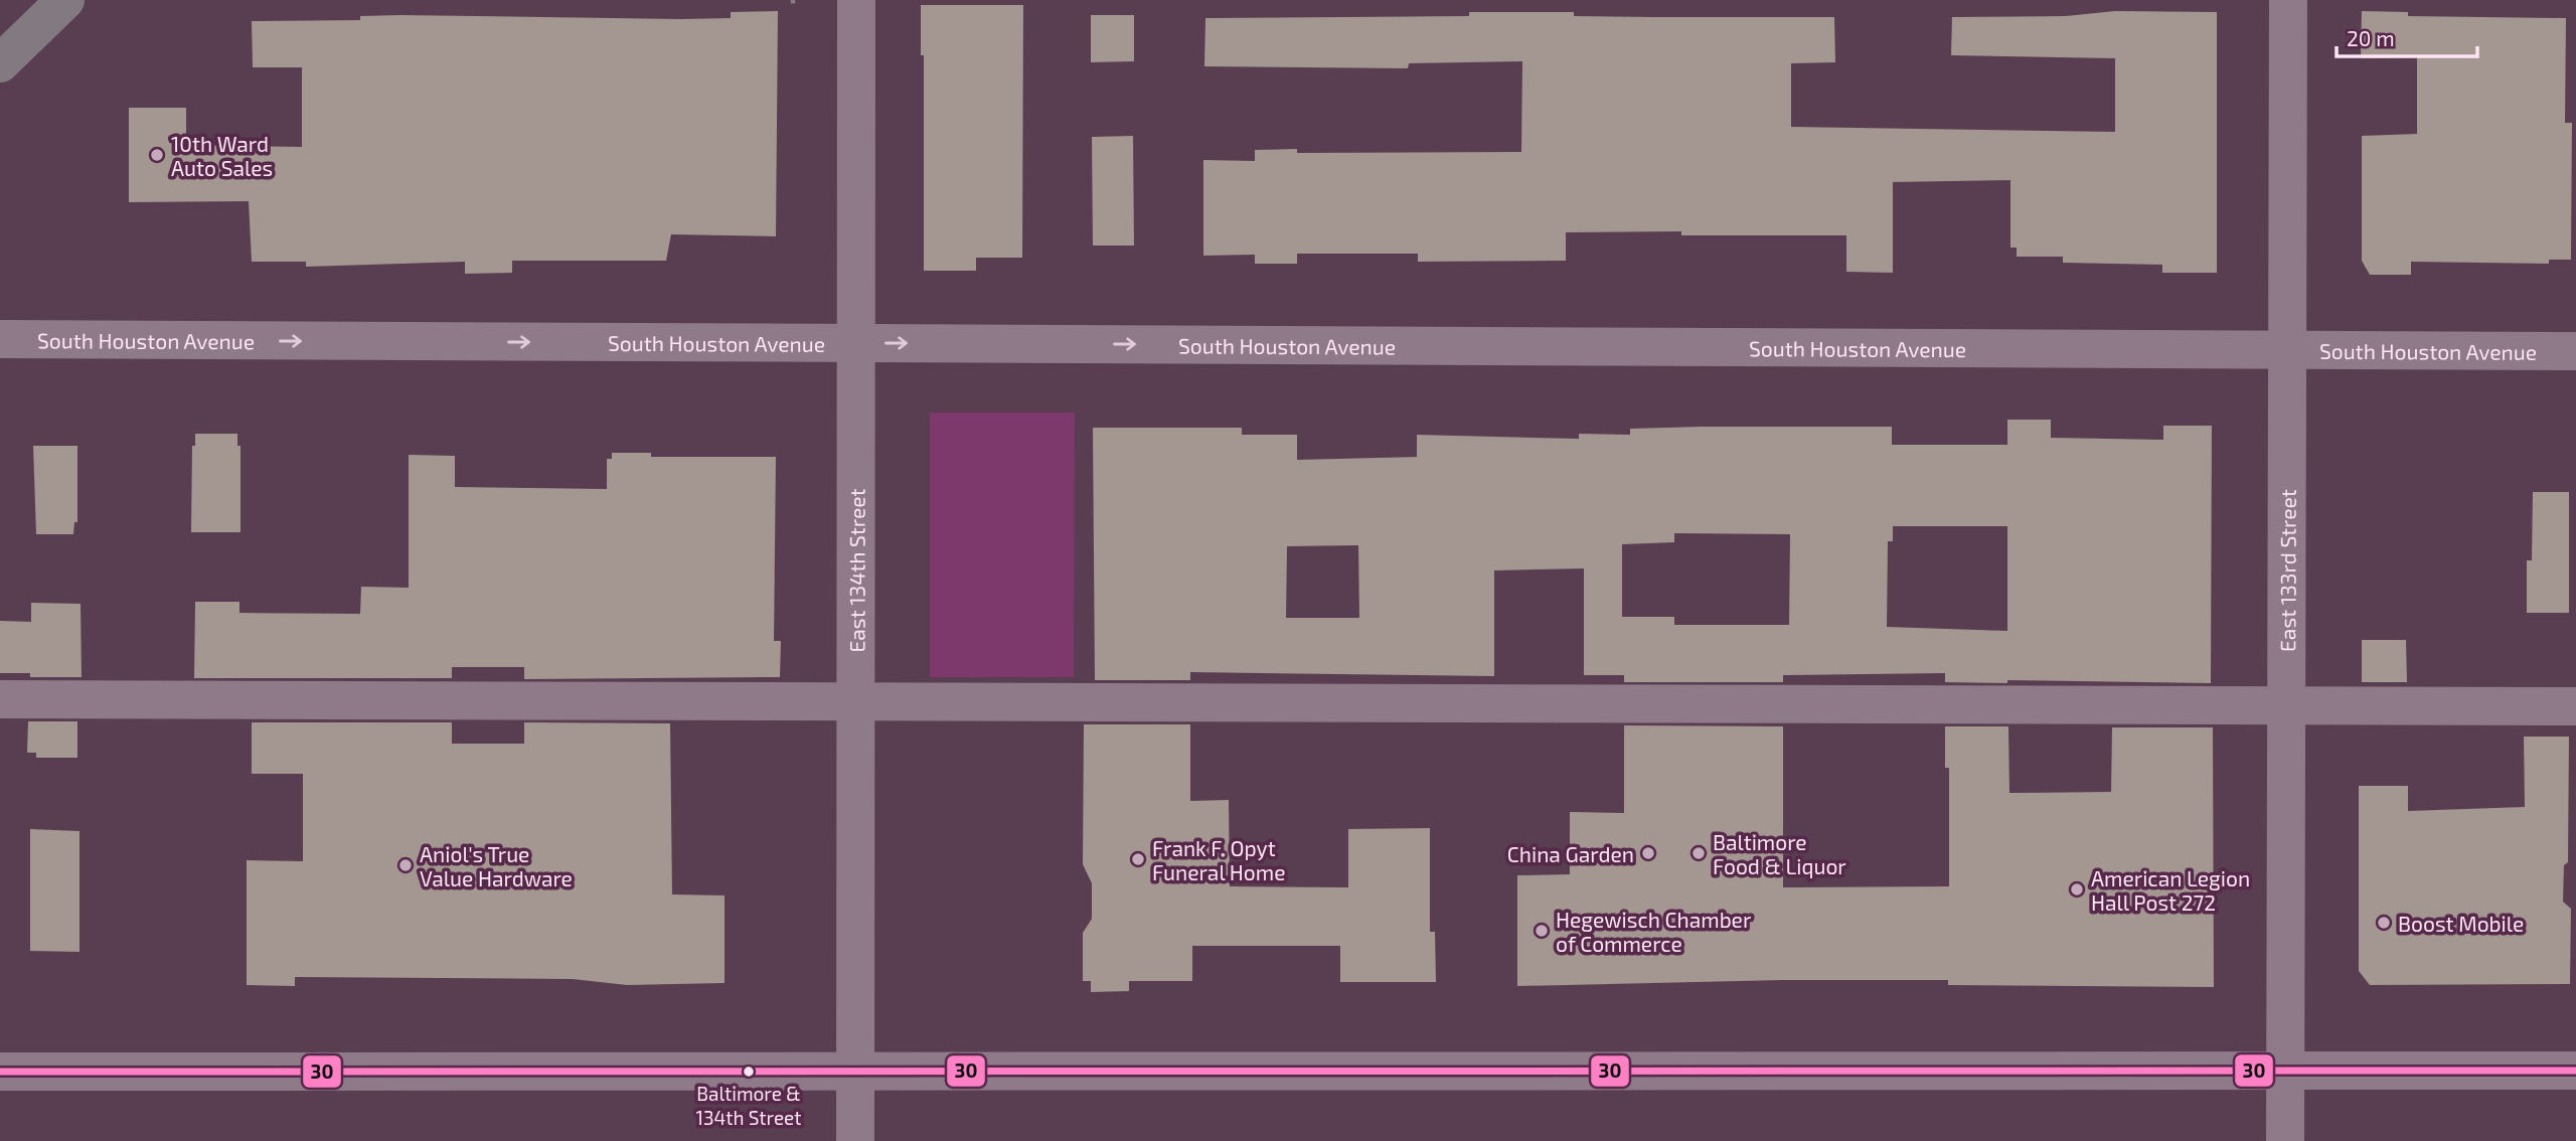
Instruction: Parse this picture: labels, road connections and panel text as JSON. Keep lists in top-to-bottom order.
{
  "streets": {
    "street": ["South Houston Avenue", "East 134th Street", "East 133rd Street"]
  },
  "crossings": [
    ["South Houston Avenue", "East 134th Street"],
    ["South Houston Avenue", "East 133rd Street"]
  ],
  "one_way": ["South Houston Avenue"],
  "places": [
    "10th Ward Auto Sales",
    "China Garden",
    "Baltimore Food & Liquor",
    "Frank F. Opyt Funeral Home",
    "Aniol's True Value Hardware",
    "American Legion Hall Post 272",
    "Boost Mobile",
    "Hegewisch Chamber of Commerce",
    "Baltimore & 134th Street"
  ],
  "lines": ["transit line 30"],
  "scale_bar": "20 m"
}
